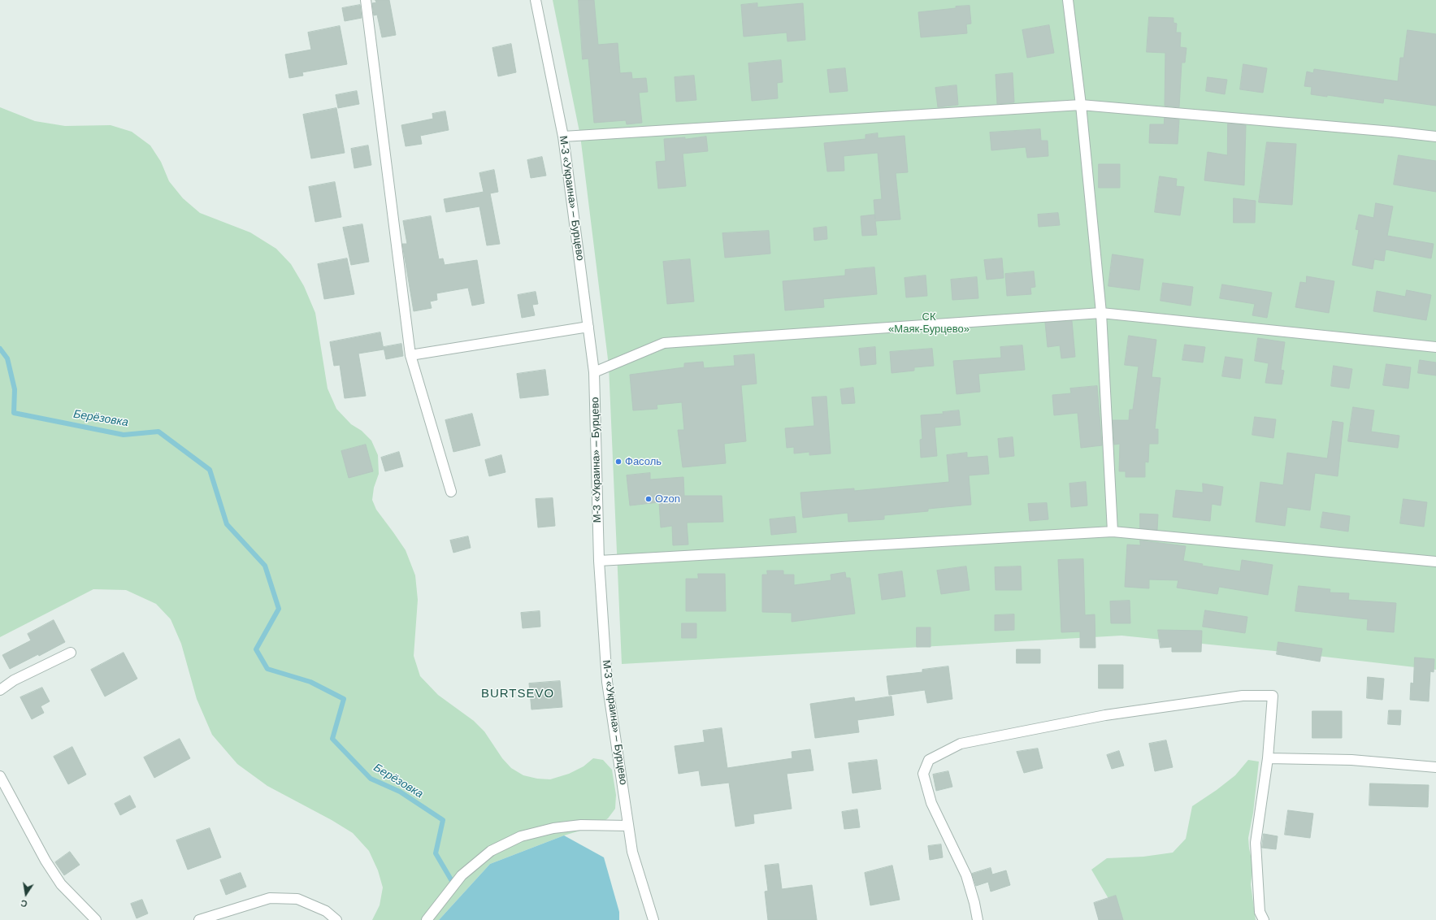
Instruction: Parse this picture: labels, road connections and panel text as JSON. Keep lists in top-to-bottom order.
{
  "streets": {
    "street": ["М-3 «Украина» – Бурцево"]
  },
  "districts": ["BURTSEVO"],
  "water": ["Берёзовка"],
  "parks": ["СК «Маяк-Бурцево»"],
  "places": ["Фасоль", "Ozon"],
  "north": "bottom"
}
